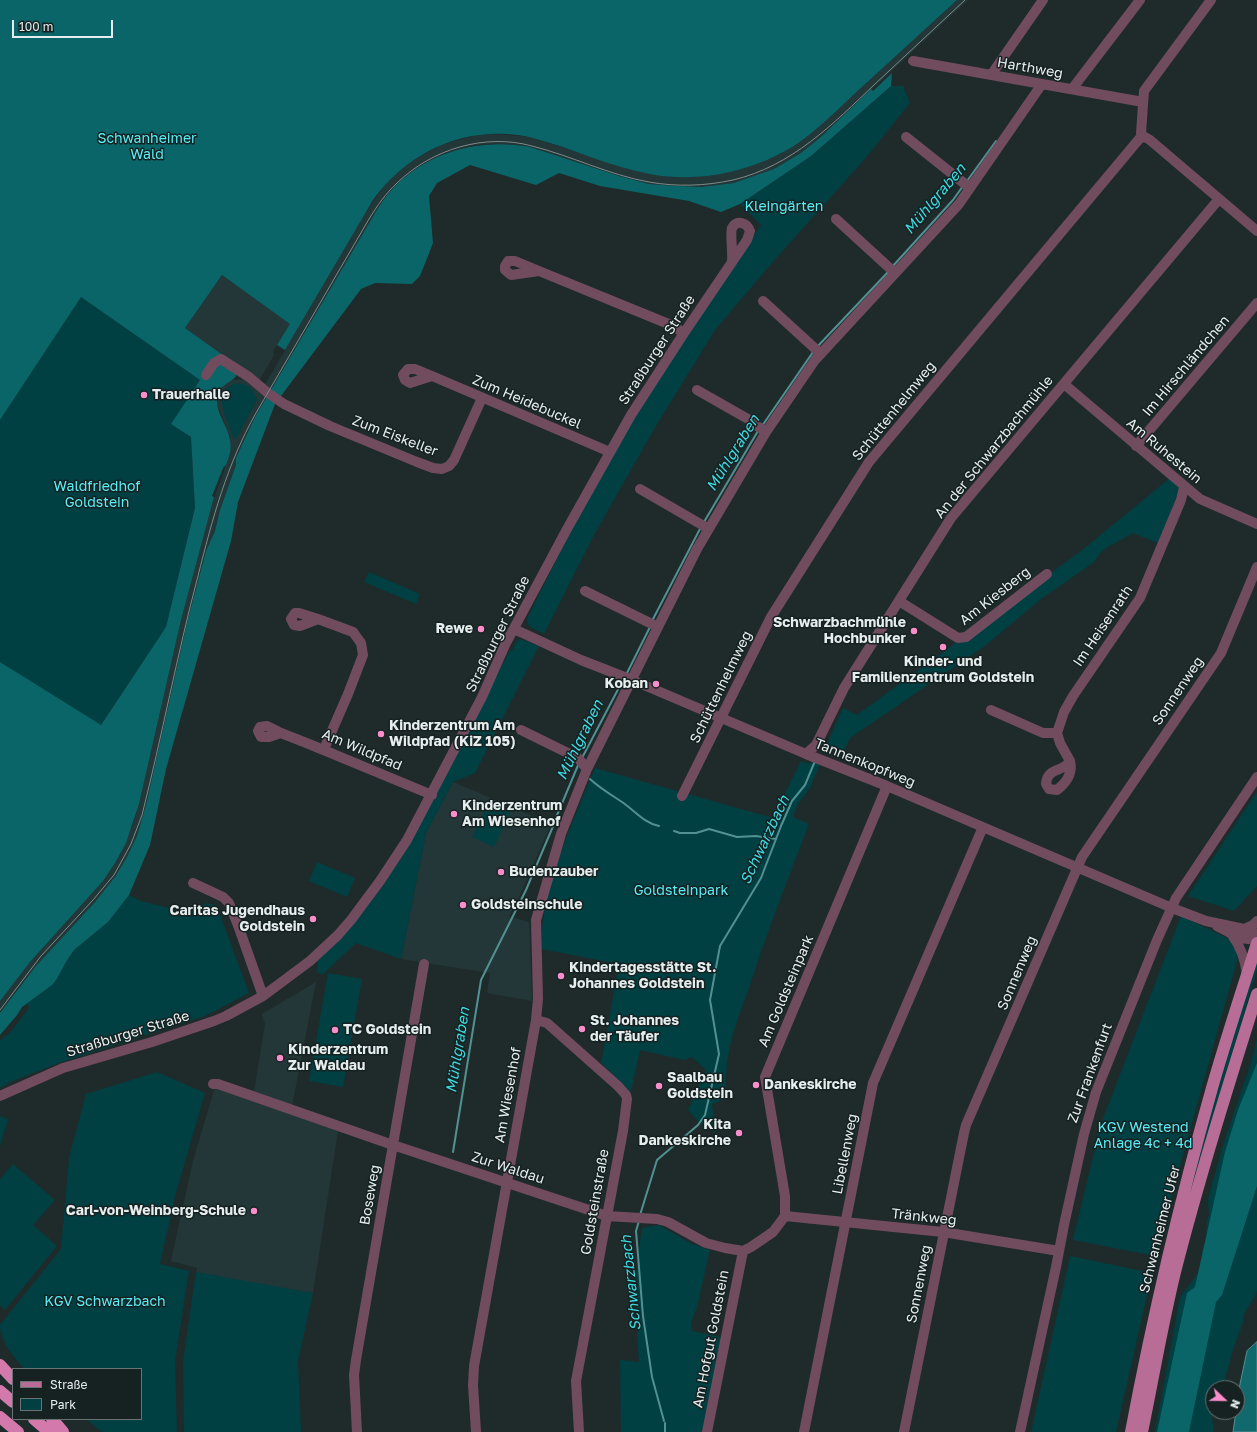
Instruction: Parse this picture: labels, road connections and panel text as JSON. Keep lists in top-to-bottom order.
{
  "streets": {
    "main road": ["Schwanheimer Ufer"],
    "street": [
      "Harthweg",
      "Straßburger Straße",
      "Im Hirschländchen",
      "Zum Heidebuckel",
      "Schüttenhelmweg",
      "Zum Eiskeller",
      "An der Schwarzbachmühle",
      "Am Ruhestein",
      "Am Kiesberg",
      "Im Heisenrath",
      "Sonnenweg",
      "Am Wildpfad",
      "Tannenkopfweg",
      "Am Goldsteinpark",
      "Zur Frankenfurt",
      "Am Wiesenhof",
      "Libellenweg",
      "Zur Waldau",
      "Boseweg",
      "Goldsteinstraße",
      "Tränkweg",
      "Am Hofgut Goldstein"
    ]
  },
  "crossings": [
    ["Harthweg", "Am Wiesenhof"],
    ["Straßburger Straße", "Zum Heidebuckel"],
    ["Straßburger Straße", "Am Wildpfad"],
    ["Straßburger Straße", "Tannenkopfweg"],
    ["Im Hirschländchen", "Am Ruhestein"],
    ["Zum Heidebuckel", "Zum Eiskeller"],
    ["Schüttenhelmweg", "Tannenkopfweg"],
    ["An der Schwarzbachmühle", "Am Ruhestein"],
    ["An der Schwarzbachmühle", "Am Kiesberg"],
    ["An der Schwarzbachmühle", "Tannenkopfweg"],
    ["Am Ruhestein", "Im Heisenrath"],
    ["Sonnenweg", "Tannenkopfweg"],
    ["Sonnenweg", "Tränkweg"],
    ["Tannenkopfweg", "Am Goldsteinpark"],
    ["Tannenkopfweg", "Zur Frankenfurt"],
    ["Tannenkopfweg", "Am Wiesenhof"],
    ["Tannenkopfweg", "Libellenweg"],
    ["Tannenkopfweg", "Schwanheimer Ufer"],
    ["Am Goldsteinpark", "Tränkweg"],
    ["Zur Frankenfurt", "Tränkweg"],
    ["Am Wiesenhof", "Zur Waldau"],
    ["Am Wiesenhof", "Goldsteinstraße"],
    ["Libellenweg", "Tränkweg"],
    ["Zur Waldau", "Boseweg"],
    ["Zur Waldau", "Goldsteinstraße"],
    ["Zur Waldau", "Am Hofgut Goldstein"]
  ],
  "water": ["Mühlgraben", "Schwarzbach"],
  "parks": [
    "Schwanheimer Wald",
    "Kleingärten",
    "Waldfriedhof Goldstein",
    "Goldsteinpark",
    "KGV Westend Anlage 4c + 4d",
    "KGV Schwarzbach"
  ],
  "places": [
    "Trauerhalle",
    "Rewe",
    "Schwarzbachmühle Hochbunker",
    "Kinder- und Familienzentrum Goldstein",
    "Koban",
    "Kinderzentrum Am Wildpfad (KiZ 105)",
    "Kinderzentrum Am Wiesenhof",
    "Budenzauber",
    "Goldsteinschule",
    "Caritas Jugendhaus Goldstein",
    "Kindertagesstätte St. Johannes Goldstein",
    "St. Johannes der Täufer",
    "TC Goldstein",
    "Kinderzentrum Zur Waldau",
    "Dankeskirche",
    "Saalbau Goldstein",
    "Kita Dankeskirche",
    "Carl-von-Weinberg-Schule"
  ],
  "legend": ["Straße", "Park"],
  "scale_bar": "100 m",
  "north": "right"
}
